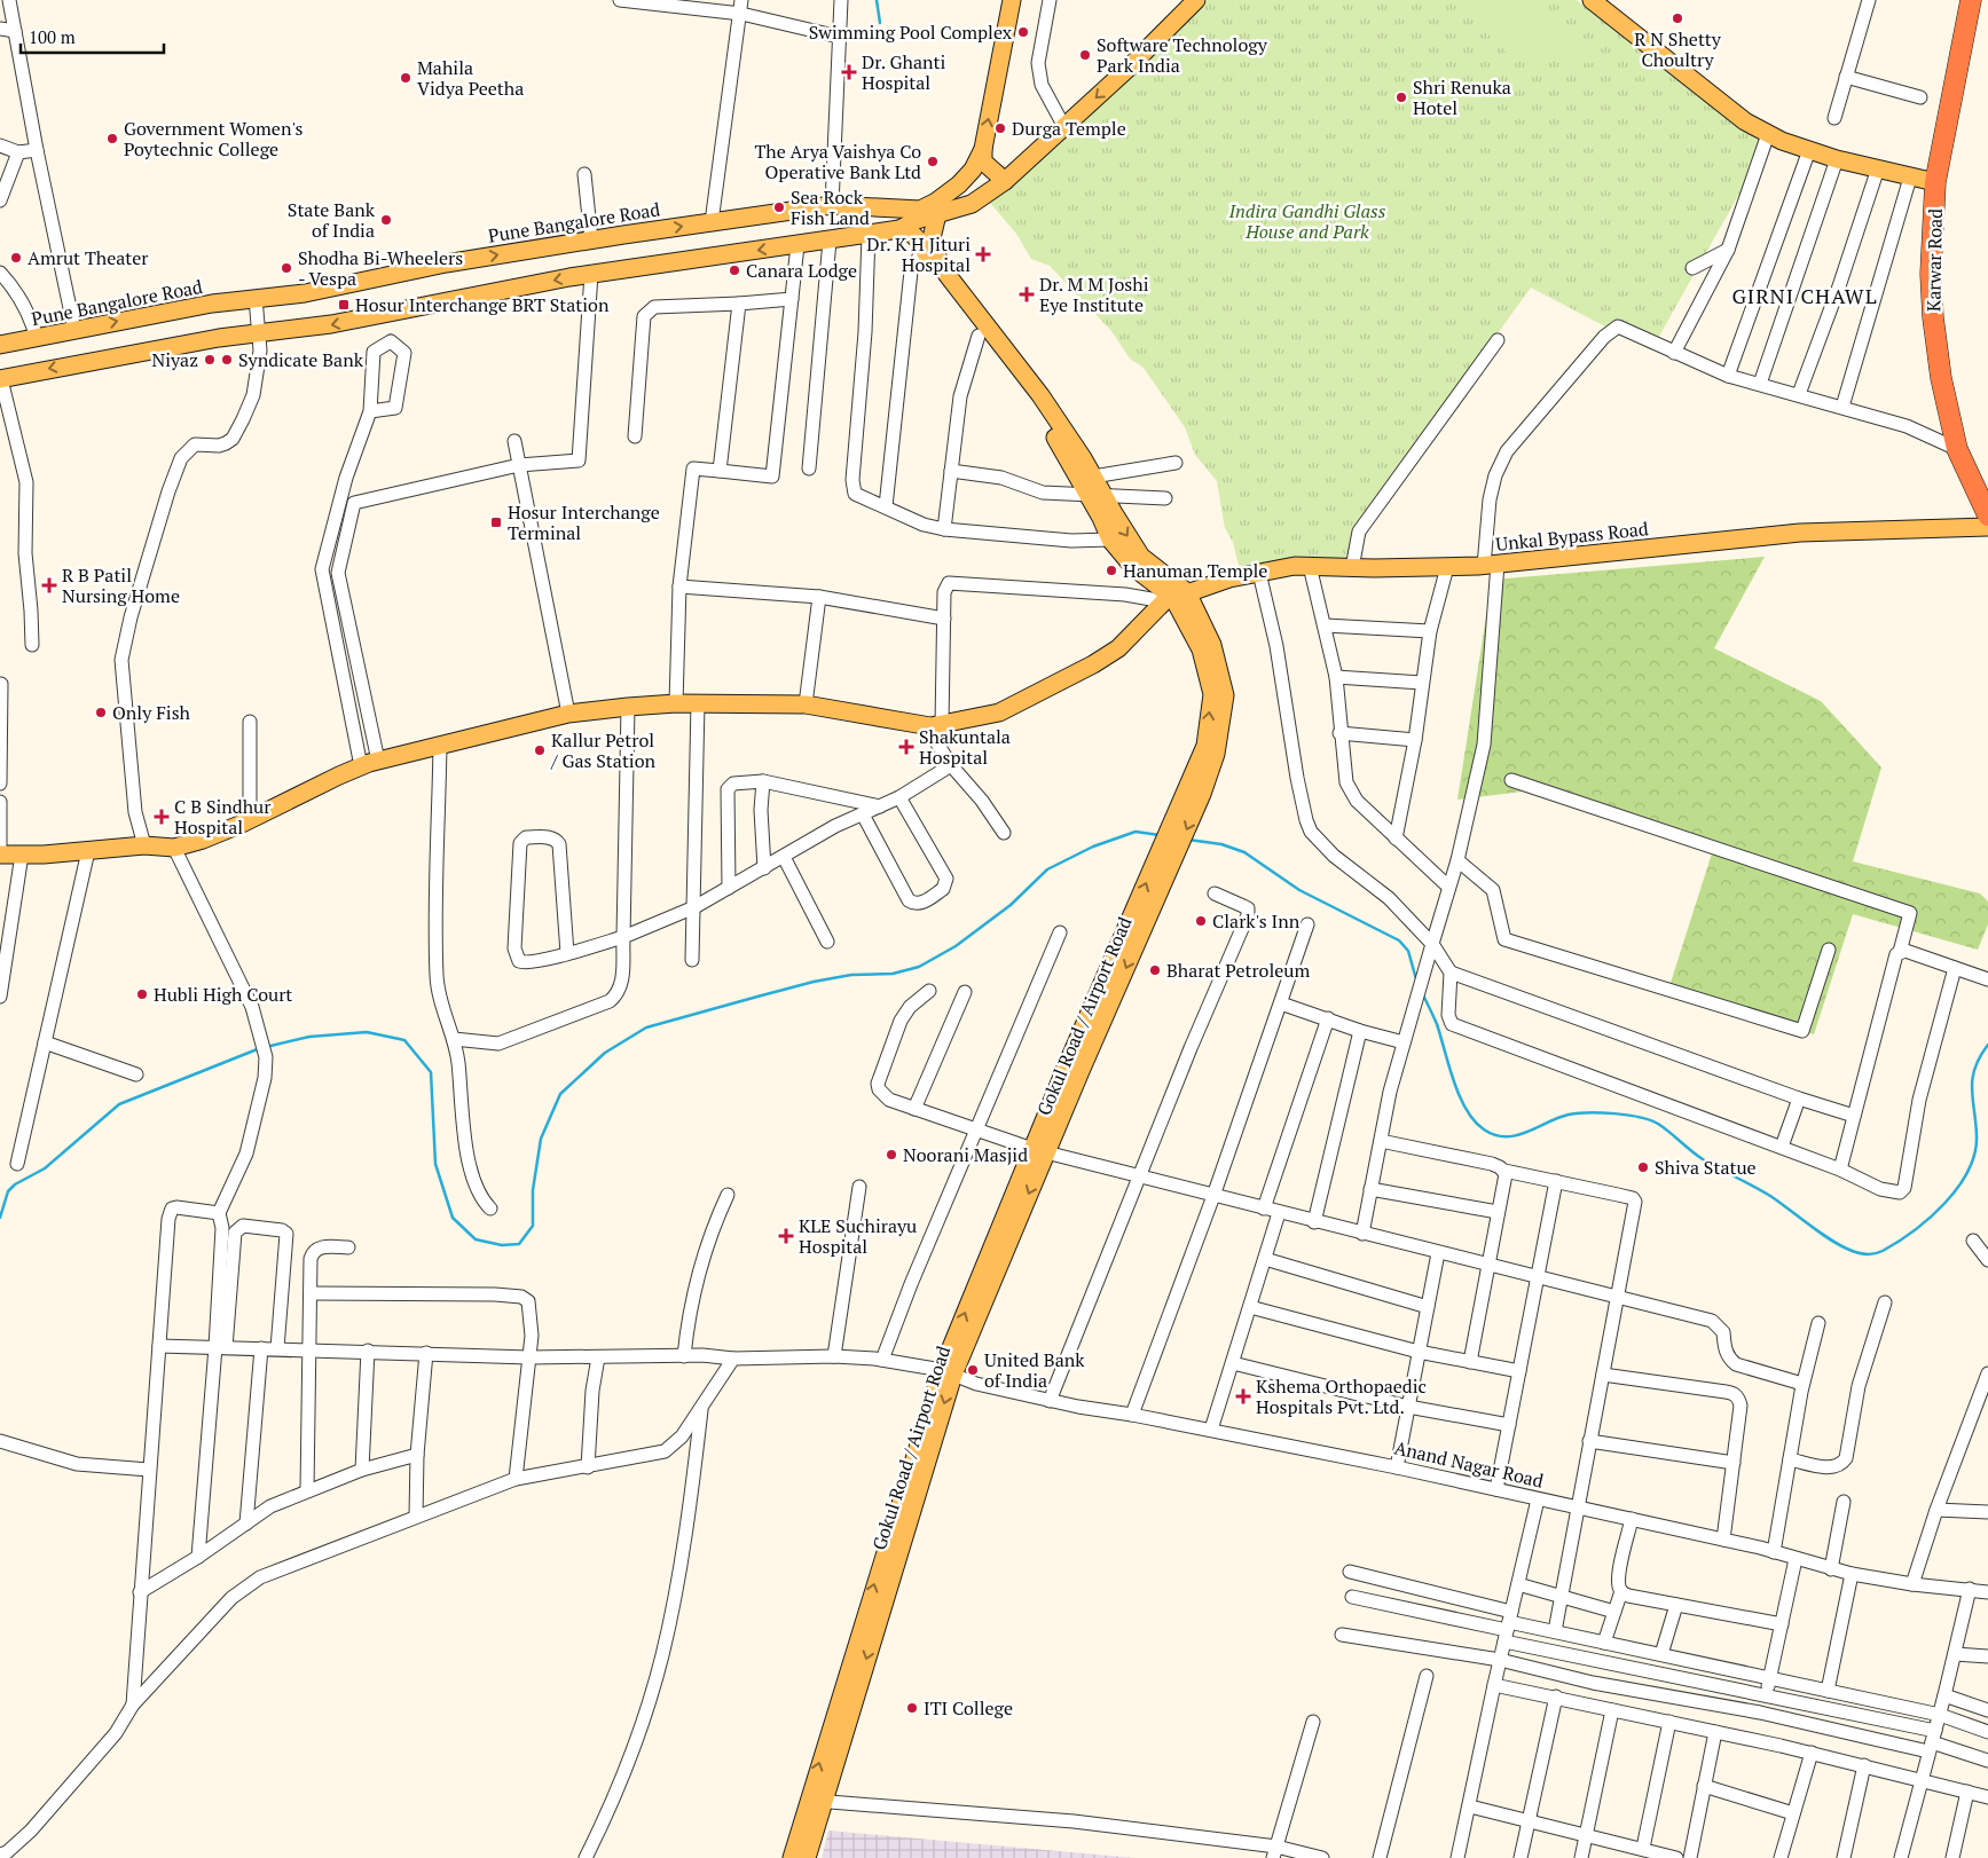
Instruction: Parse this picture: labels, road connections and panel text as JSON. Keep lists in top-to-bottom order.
{
  "streets": {
    "highway": ["Karwar Road"],
    "main road": ["Pune Bangalore Road", "Unkal Bypass Road", "Gokul Road / Airport Road"],
    "street": ["Anand Nagar Road"]
  },
  "crossings": [
    ["Pune Bangalore Road", "Gokul Road / Airport Road"],
    ["Unkal Bypass Road", "Gokul Road / Airport Road"],
    ["Gokul Road / Airport Road", "Anand Nagar Road"]
  ],
  "districts": ["GIRNI CHAWL"],
  "parks": ["Indira Gandhi Glass House and Park"],
  "places": {
    "other": [
      "R N Shetty Choultry",
      "Swimming Pool Complex",
      "Software Technology Park India",
      "Mahila Vidya Peetha",
      "Shri Renuka Hotel",
      "Durga Temple",
      "Government Women's Poytechnic College",
      "The Arya Vaishya Co Operative Bank Ltd",
      "Sea Rock Fish Land",
      "State Bank of India",
      "Amrut Theater",
      "Shodha Bi-Wheelers - Vespa",
      "Canara Lodge",
      "Niyaz",
      "Syndicate Bank",
      "Hanuman Temple",
      "Only Fish",
      "Kallur Petrol / Gas Station",
      "Clark's Inn",
      "Bharat Petroleum",
      "Hubli High Court",
      "Noorani Masjid",
      "Shiva Statue",
      "United Bank of India",
      "ITI College"
    ],
    "health": [
      "Dr. Ghanti Hospital",
      "Dr. K H Jituri Hospital",
      "Dr. M M Joshi Eye Institute",
      "R B Patil Nursing Home",
      "Shakuntala Hospital",
      "C B Sindhur Hospital",
      "KLE Suchirayu Hospital",
      "Kshema Orthopaedic Hospitals Pvt. Ltd."
    ],
    "transit": ["Hosur Interchange BRT Station", "Hosur Interchange Terminal"]
  },
  "scale_bar": "100 m"
}
